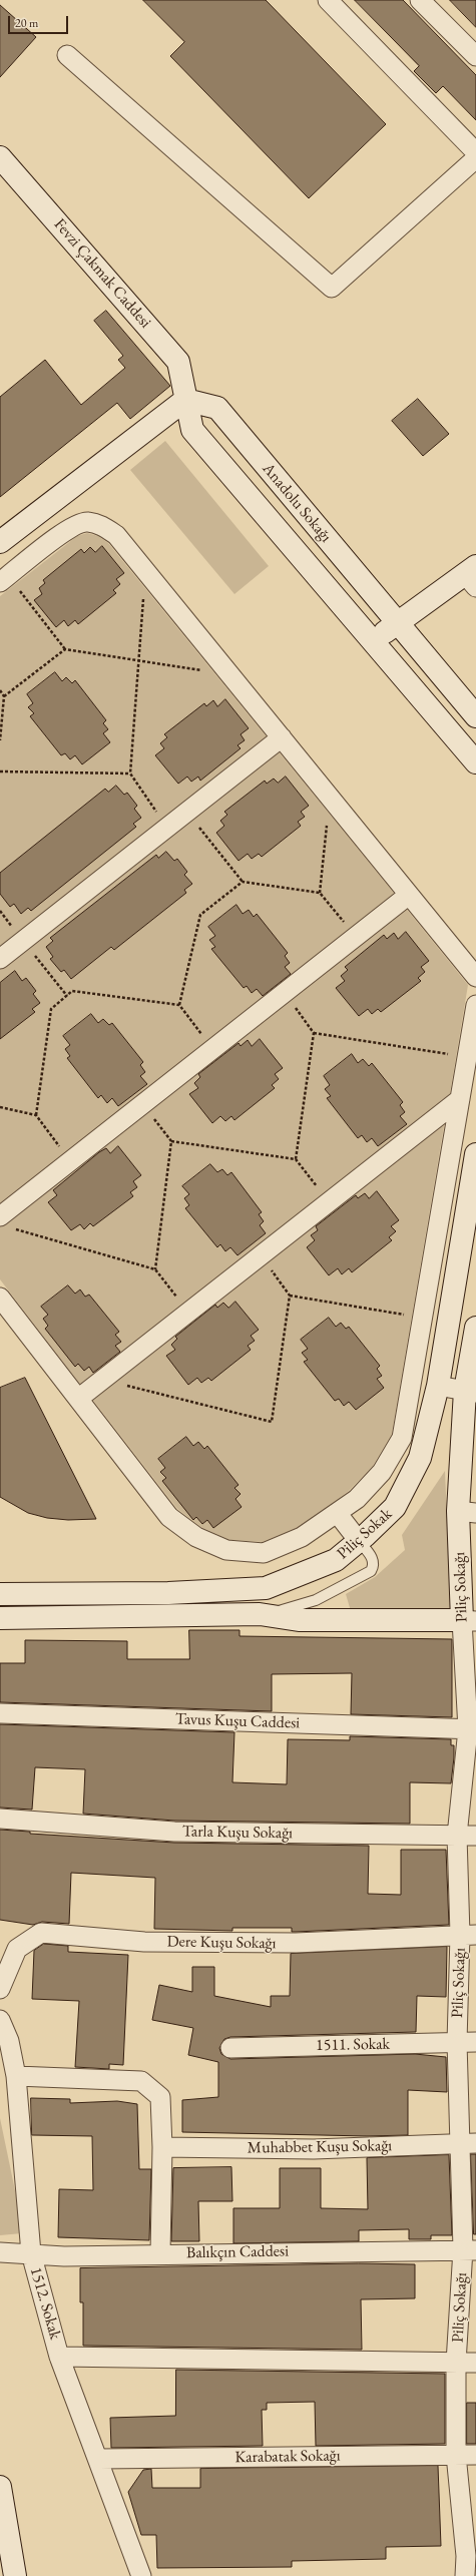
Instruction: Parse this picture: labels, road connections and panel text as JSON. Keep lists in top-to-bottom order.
{
  "streets": {
    "street": [
      "Fevzi Çakmak Caddesi",
      "Anadolu Sokağı",
      "Piliç Sokak",
      "Piliç Sokağı",
      "Tavus Kuşu Caddesi",
      "Tarla Kuşu Sokağı",
      "Dere Kuşu Sokağı",
      "1511. Sokak",
      "Muhabbet Kuşu Sokağı",
      "Balıkçın Caddesi",
      "1512. Sokak",
      "Karabatak Sokağı"
    ]
  },
  "crossings": [
    ["Fevzi Çakmak Caddesi", "Anadolu Sokağı"],
    ["Piliç Sokağı", "Tavus Kuşu Caddesi"],
    ["Piliç Sokağı", "Tarla Kuşu Sokağı"],
    ["Piliç Sokağı", "Dere Kuşu Sokağı"],
    ["Piliç Sokağı", "1511. Sokak"],
    ["Piliç Sokağı", "Muhabbet Kuşu Sokağı"],
    ["Piliç Sokağı", "Balıkçın Caddesi"],
    ["Piliç Sokağı", "Karabatak Sokağı"],
    ["Balıkçın Caddesi", "1512. Sokak"],
    ["1512. Sokak", "Karabatak Sokağı"]
  ],
  "scale_bar": "20 m"
}
